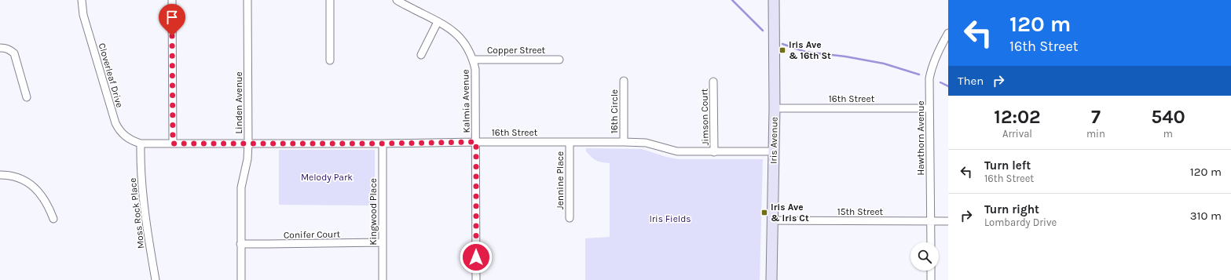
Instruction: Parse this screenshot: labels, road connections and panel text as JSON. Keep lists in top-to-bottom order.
{
  "streets": {
    "main road": ["Iris Avenue"],
    "street": [
      "Copper Street",
      "Cloverleaf Drive",
      "16th Street",
      "Kalmia Avenue",
      "Linden Avenue",
      "16th Circle",
      "Jimson Court",
      "Hawthorn Avenue",
      "Jennine Place",
      "Kingwood Place",
      "15th Street",
      "Moss Rock Place",
      "Conifer Court"
    ]
  },
  "crossings": [
    ["Copper Street", "Kalmia Avenue"],
    ["Cloverleaf Drive", "16th Street"],
    ["Cloverleaf Drive", "Moss Rock Place"],
    ["16th Street", "Kalmia Avenue"],
    ["16th Street", "Linden Avenue"],
    ["16th Street", "16th Circle"],
    ["16th Street", "Jimson Court"],
    ["16th Street", "Hawthorn Avenue"],
    ["16th Street", "Iris Avenue"],
    ["16th Street", "Jennine Place"],
    ["16th Street", "Kingwood Place"],
    ["16th Street", "Moss Rock Place"],
    ["Linden Avenue", "Conifer Court"],
    ["Hawthorn Avenue", "15th Street"],
    ["Iris Avenue", "15th Street"],
    ["Kingwood Place", "Conifer Court"]
  ],
  "parks": ["Melody Park", "Iris Fields"],
  "places": {
    "transit": ["Iris Ave & 16th St", "Iris Ave & Iris Ct"]
  },
  "page": {
    "turn": ["120 m", "16th Street"],
    "then": "Then",
    "eta": [
      "12:02",
      "Arrival",
      "7",
      "min",
      "540",
      "m"
    ],
    "list": [
      {
        "name": "Turn left",
        "note": "16th Street",
        "value": "120 m"
      },
      {
        "name": "Turn right",
        "note": "Lombardy Drive",
        "value": "310 m"
      }
    ]
  }
}
